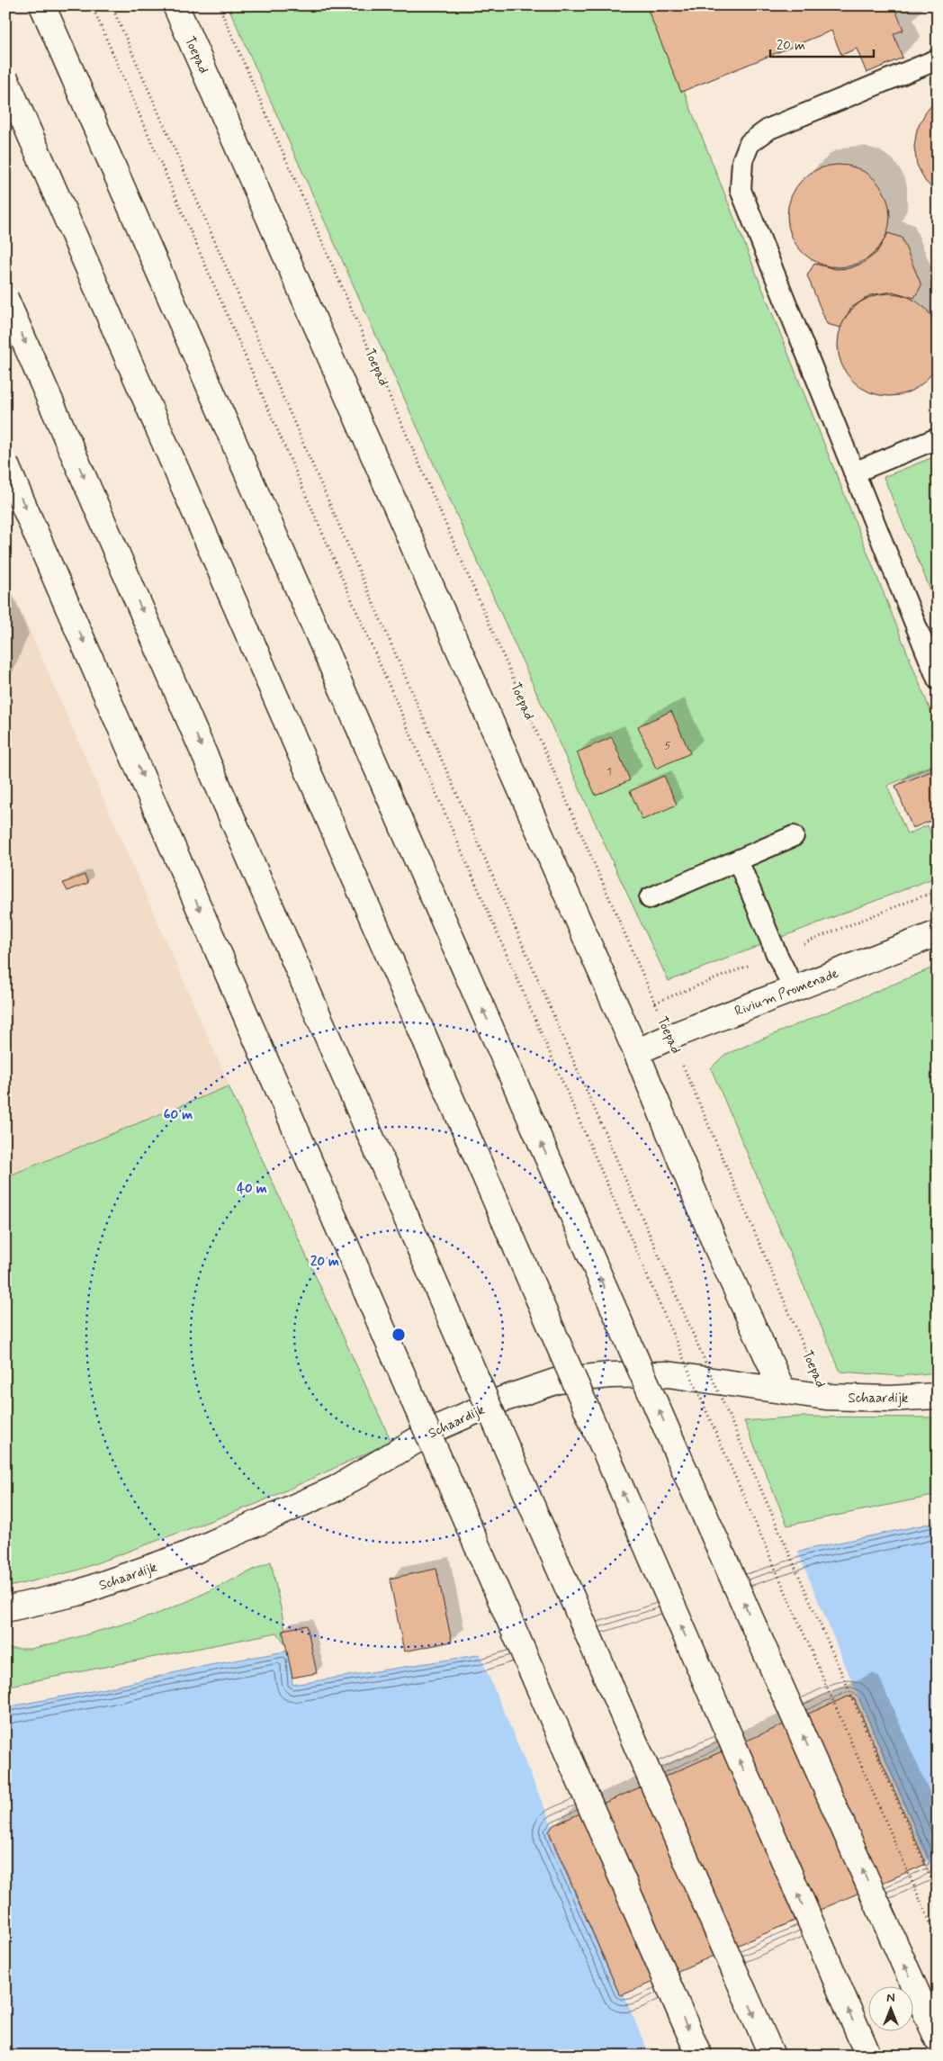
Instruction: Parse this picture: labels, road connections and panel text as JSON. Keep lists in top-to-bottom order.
{
  "streets": {
    "main road": ["Toepad", "Rivium Promenade", "Schaardijk"]
  },
  "crossings": [
    ["Toepad", "Rivium Promenade"],
    ["Toepad", "Schaardijk"]
  ],
  "house_numbers": ["5", "1"],
  "scale_bar": "20 m",
  "north": "top",
  "rings": ["60 m", "40 m", "20 m"]
}
